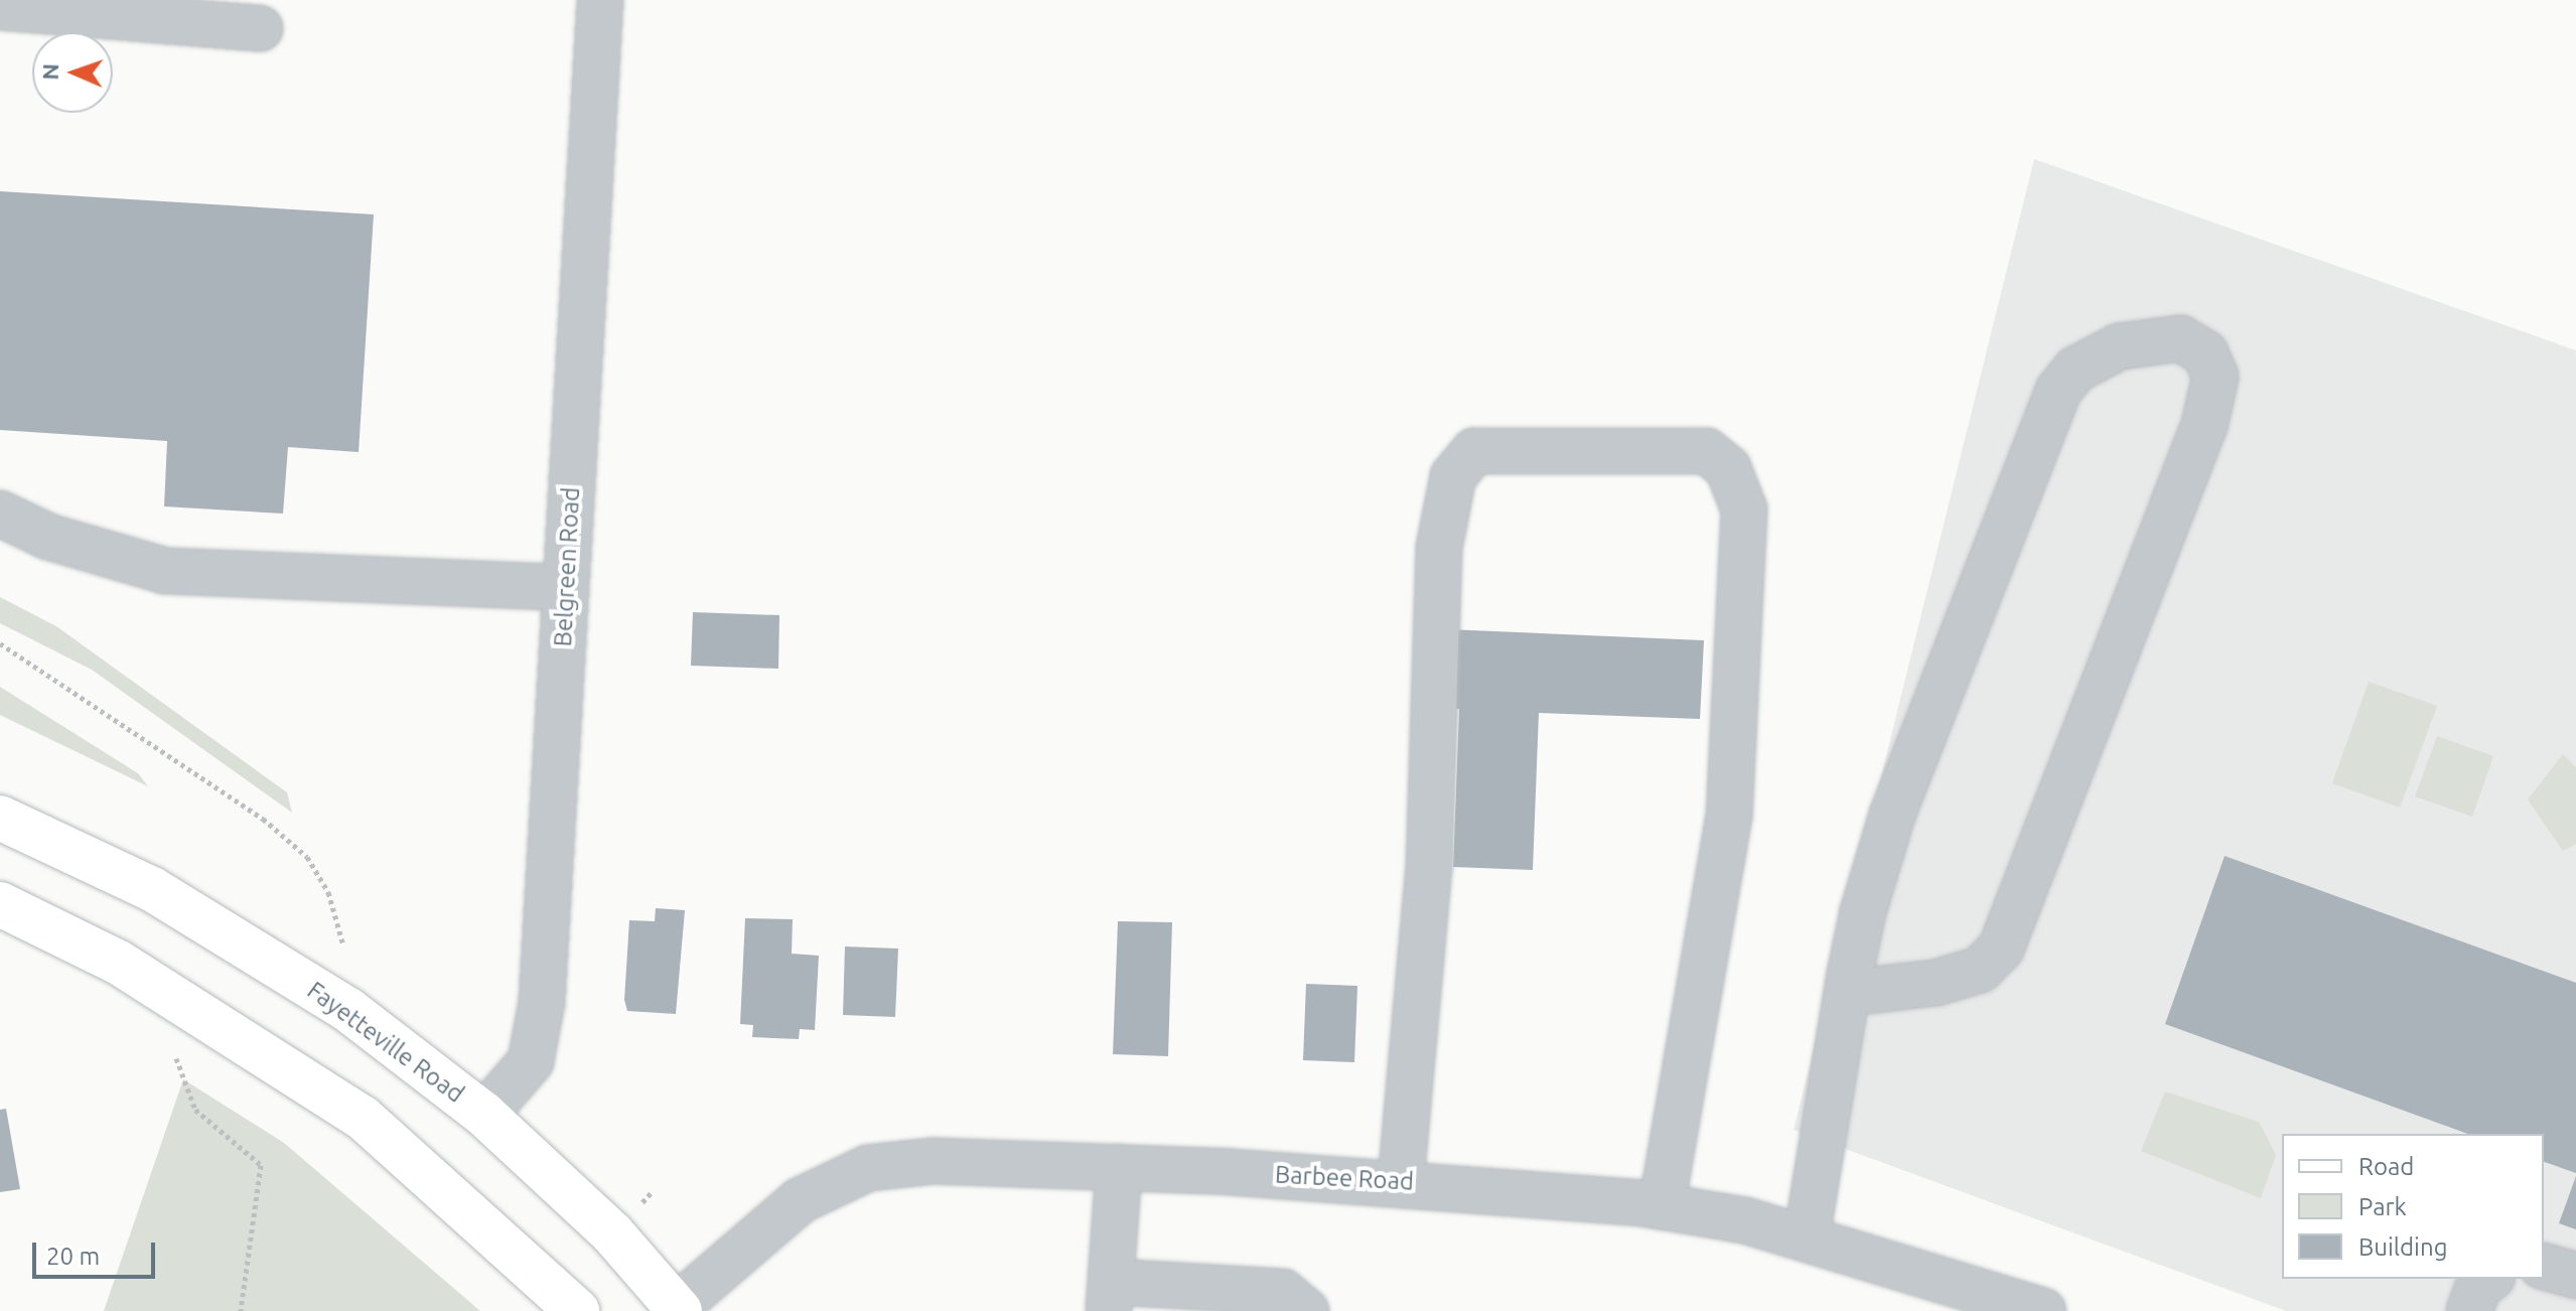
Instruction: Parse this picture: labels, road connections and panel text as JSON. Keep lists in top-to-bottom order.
{
  "streets": {
    "main road": ["Fayetteville Road"],
    "street": ["Belgreen Road", "Barbee Road"]
  },
  "crossings": [
    ["Belgreen Road", "Fayetteville Road"],
    ["Fayetteville Road", "Barbee Road"]
  ],
  "legend": ["Road", "Park", "Building"],
  "scale_bar": "20 m",
  "north": "left"
}
